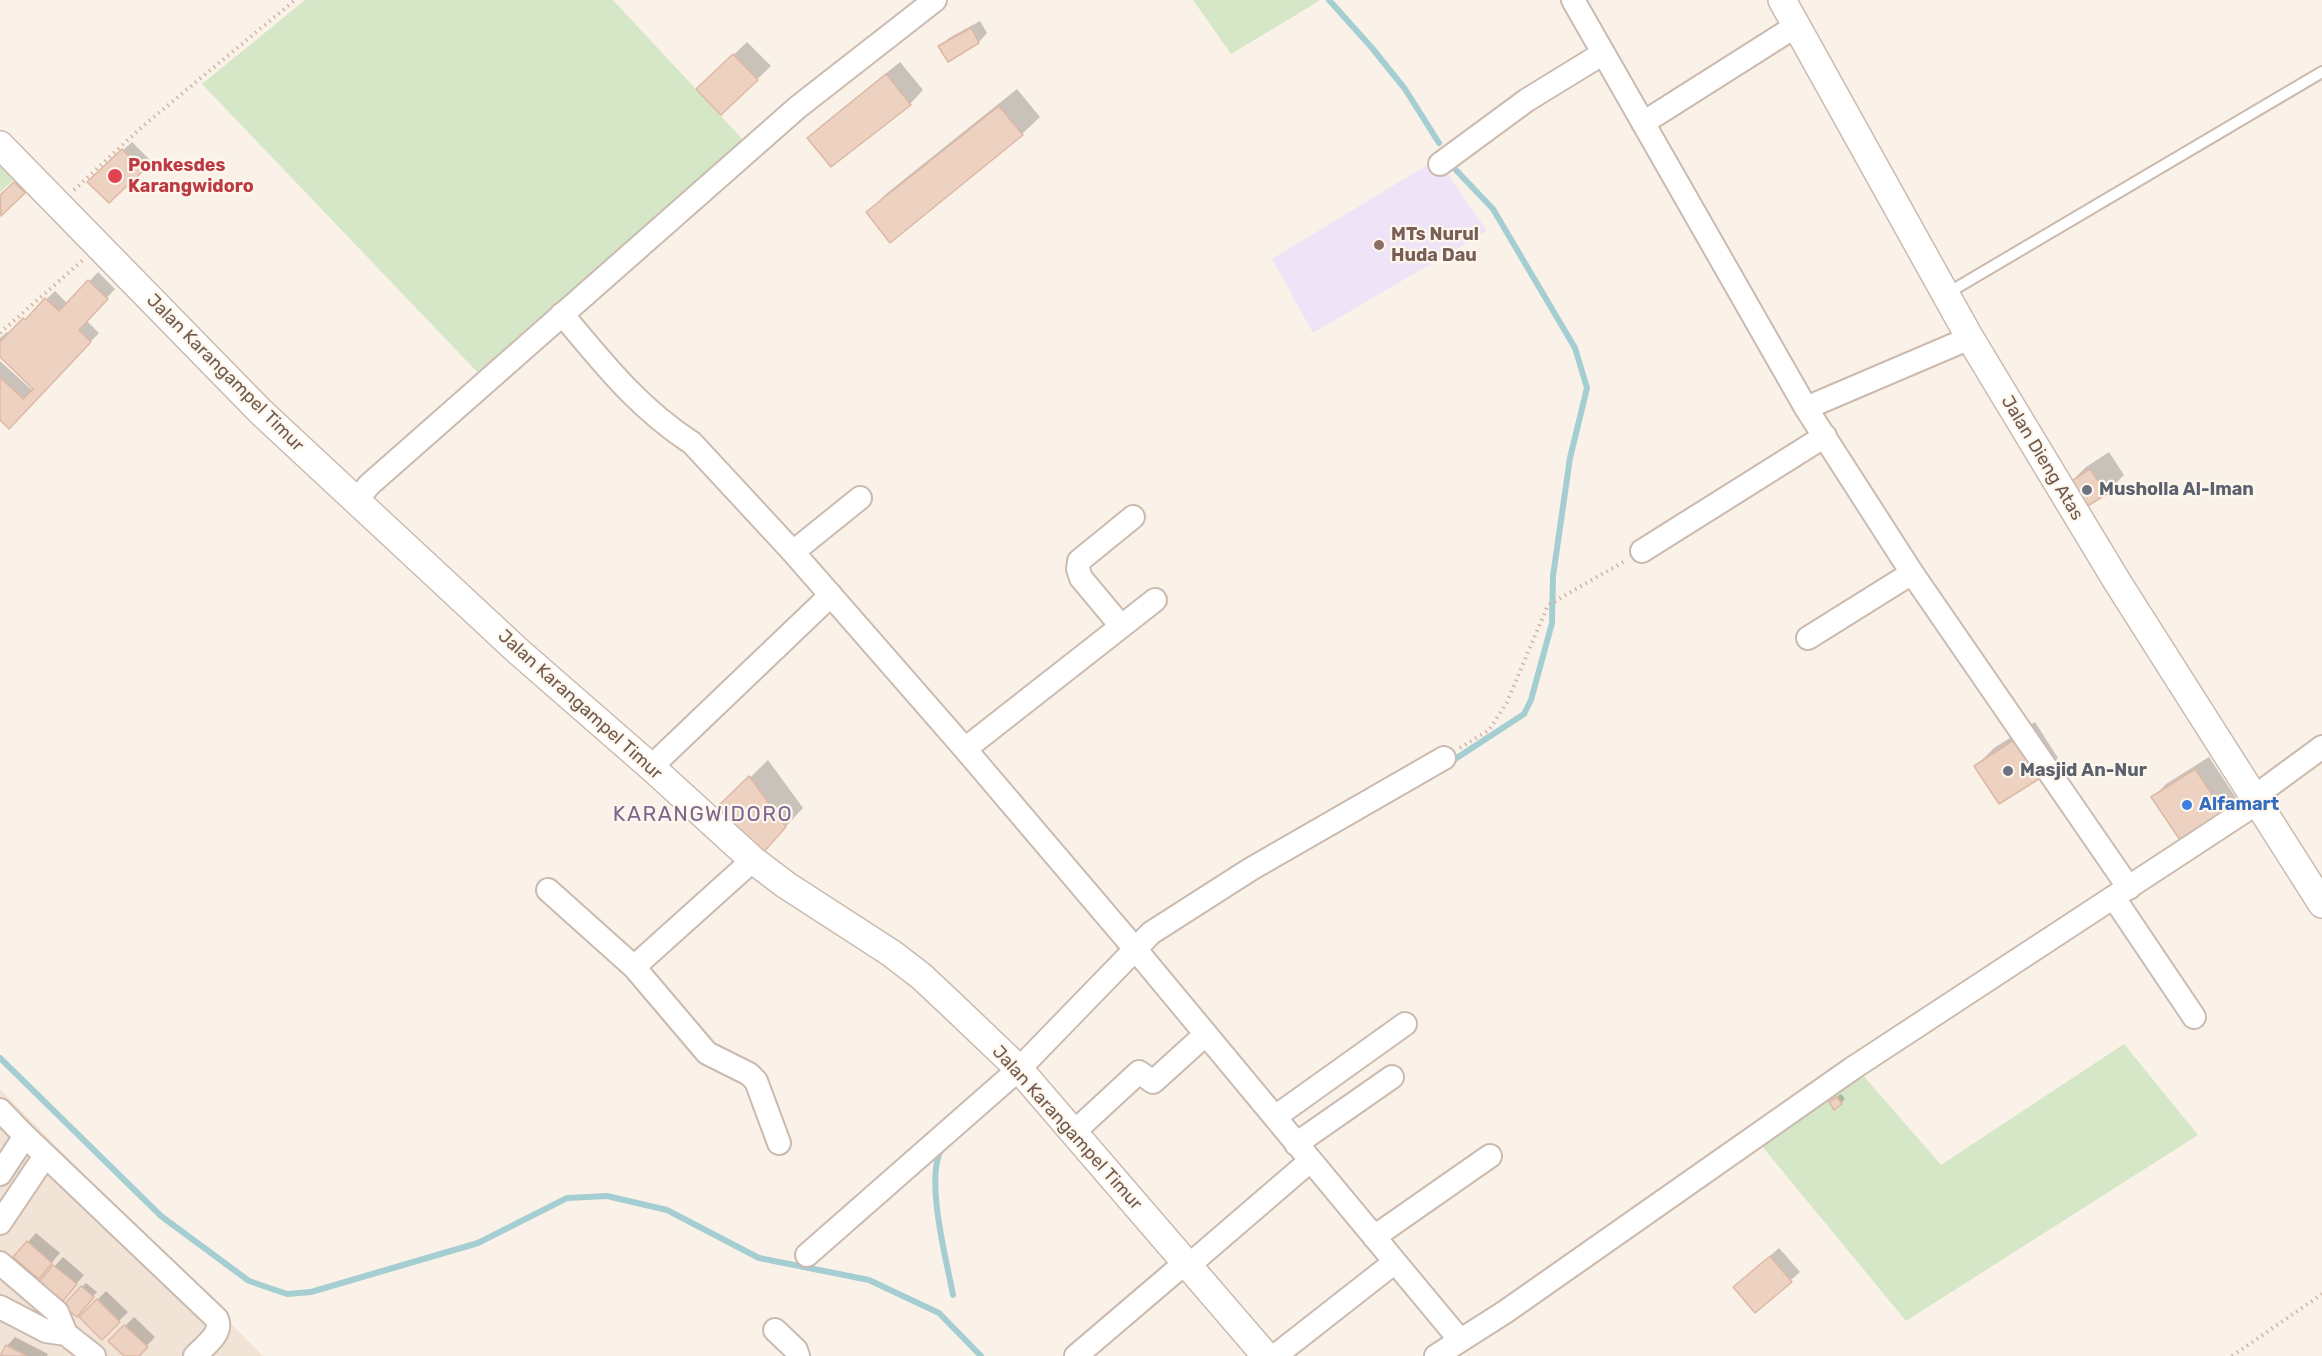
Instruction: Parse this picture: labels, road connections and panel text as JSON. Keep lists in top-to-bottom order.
{
  "streets": {
    "street": ["Jalan Karangampel Timur", "Jalan Dieng Atas"]
  },
  "districts": ["KARANGWIDORO"],
  "places": [
    "Ponkesdes Karangwidoro",
    "MTs Nurul Huda Dau",
    "Musholla Al-Iman",
    "Masjid An-Nur",
    "Alfamart"
  ]
}
